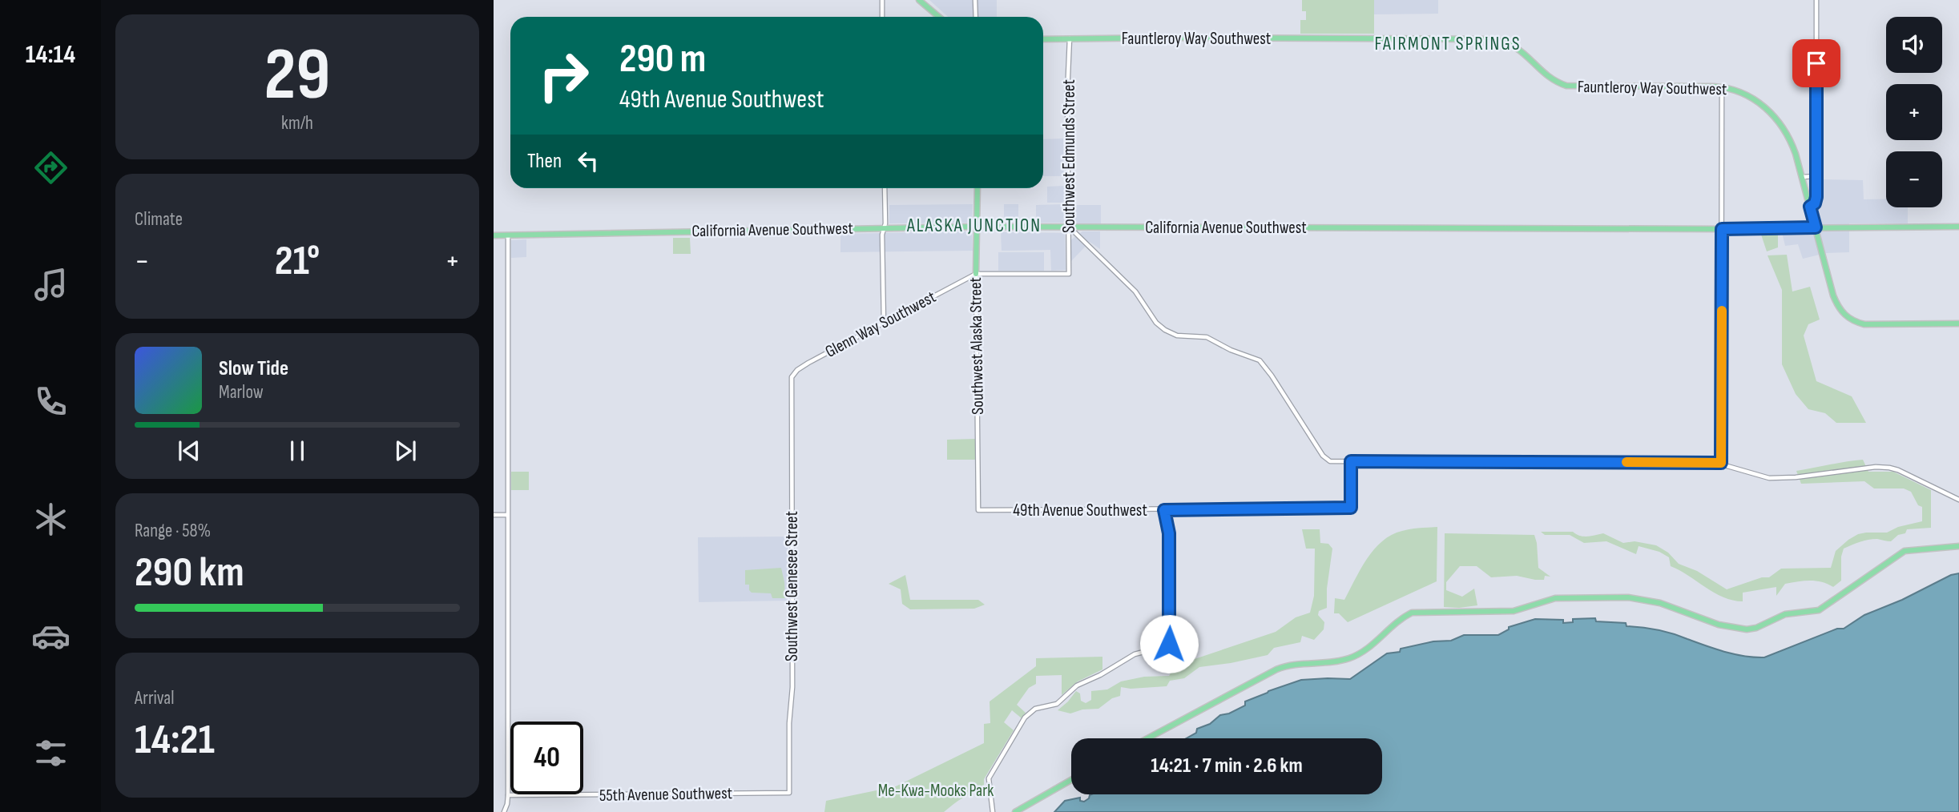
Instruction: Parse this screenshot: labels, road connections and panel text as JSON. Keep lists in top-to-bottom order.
{
  "streets": {
    "main road": ["Fauntleroy Way Southwest", "California Avenue Southwest", "Southwest Alaska Street"],
    "street": [
      "Southwest Edmunds Street",
      "Glenn Way Southwest",
      "49th Avenue Southwest",
      "Southwest Genesee Street",
      "55th Avenue Southwest"
    ]
  },
  "crossings": [
    ["Fauntleroy Way Southwest", "Southwest Edmunds Street"],
    ["Fauntleroy Way Southwest", "California Avenue Southwest"],
    ["Southwest Edmunds Street", "California Avenue Southwest"],
    ["Southwest Edmunds Street", "Glenn Way Southwest"],
    ["Southwest Edmunds Street", "Southwest Alaska Street"],
    ["California Avenue Southwest", "Southwest Alaska Street"],
    ["Glenn Way Southwest", "Southwest Alaska Street"],
    ["Glenn Way Southwest", "Southwest Genesee Street"],
    ["Southwest Alaska Street", "49th Avenue Southwest"],
    ["Southwest Genesee Street", "55th Avenue Southwest"]
  ],
  "districts": ["FAIRMONT SPRINGS", "ALASKA JUNCTION"],
  "parks": ["Me-Kwa-Mooks Park"],
  "page": {
    "tabs": "14:14",
    "tile": [
      ["29", "km/h"],
      "Climate",
      ["Range · 58%", "290 km"],
      ["Arrival", "14:21"]
    ],
    "map_buttons": ["+", "−"],
    "turn": ["290 m", "49th Avenue Southwest"],
    "then": "Then",
    "heat": ["−", "21°", "+"],
    "song": ["Slow Tide", "Marlow"],
    "limit": "40",
    "trip": "14:21 · 7 min · 2.6 km"
  }
}
